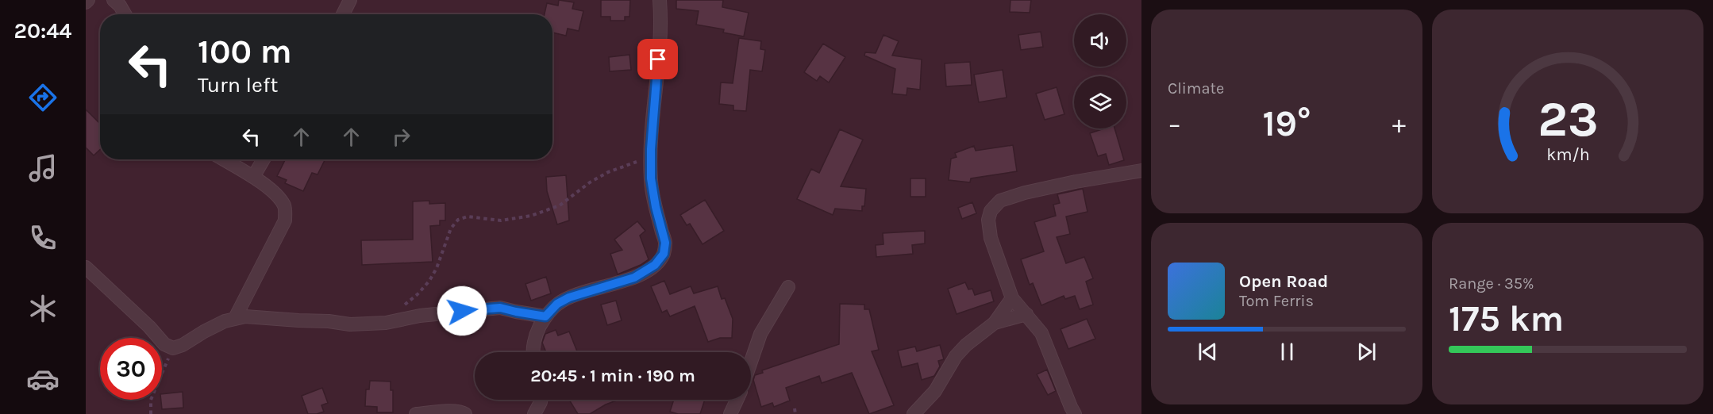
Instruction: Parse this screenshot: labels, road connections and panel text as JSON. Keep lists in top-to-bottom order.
{
  "page": {
    "tabs": "20:44",
    "tile": [
      "Climate",
      ["Range · 35%", "175 km"]
    ],
    "turn": ["100 m", "Turn left"],
    "heat": ["−", "19°", "+"],
    "song": ["Open Road", "Tom Ferris"],
    "limit": "30",
    "trip": "20:45 · 1 min · 190 m",
    "gauge": ["23", "km/h"]
  }
}
